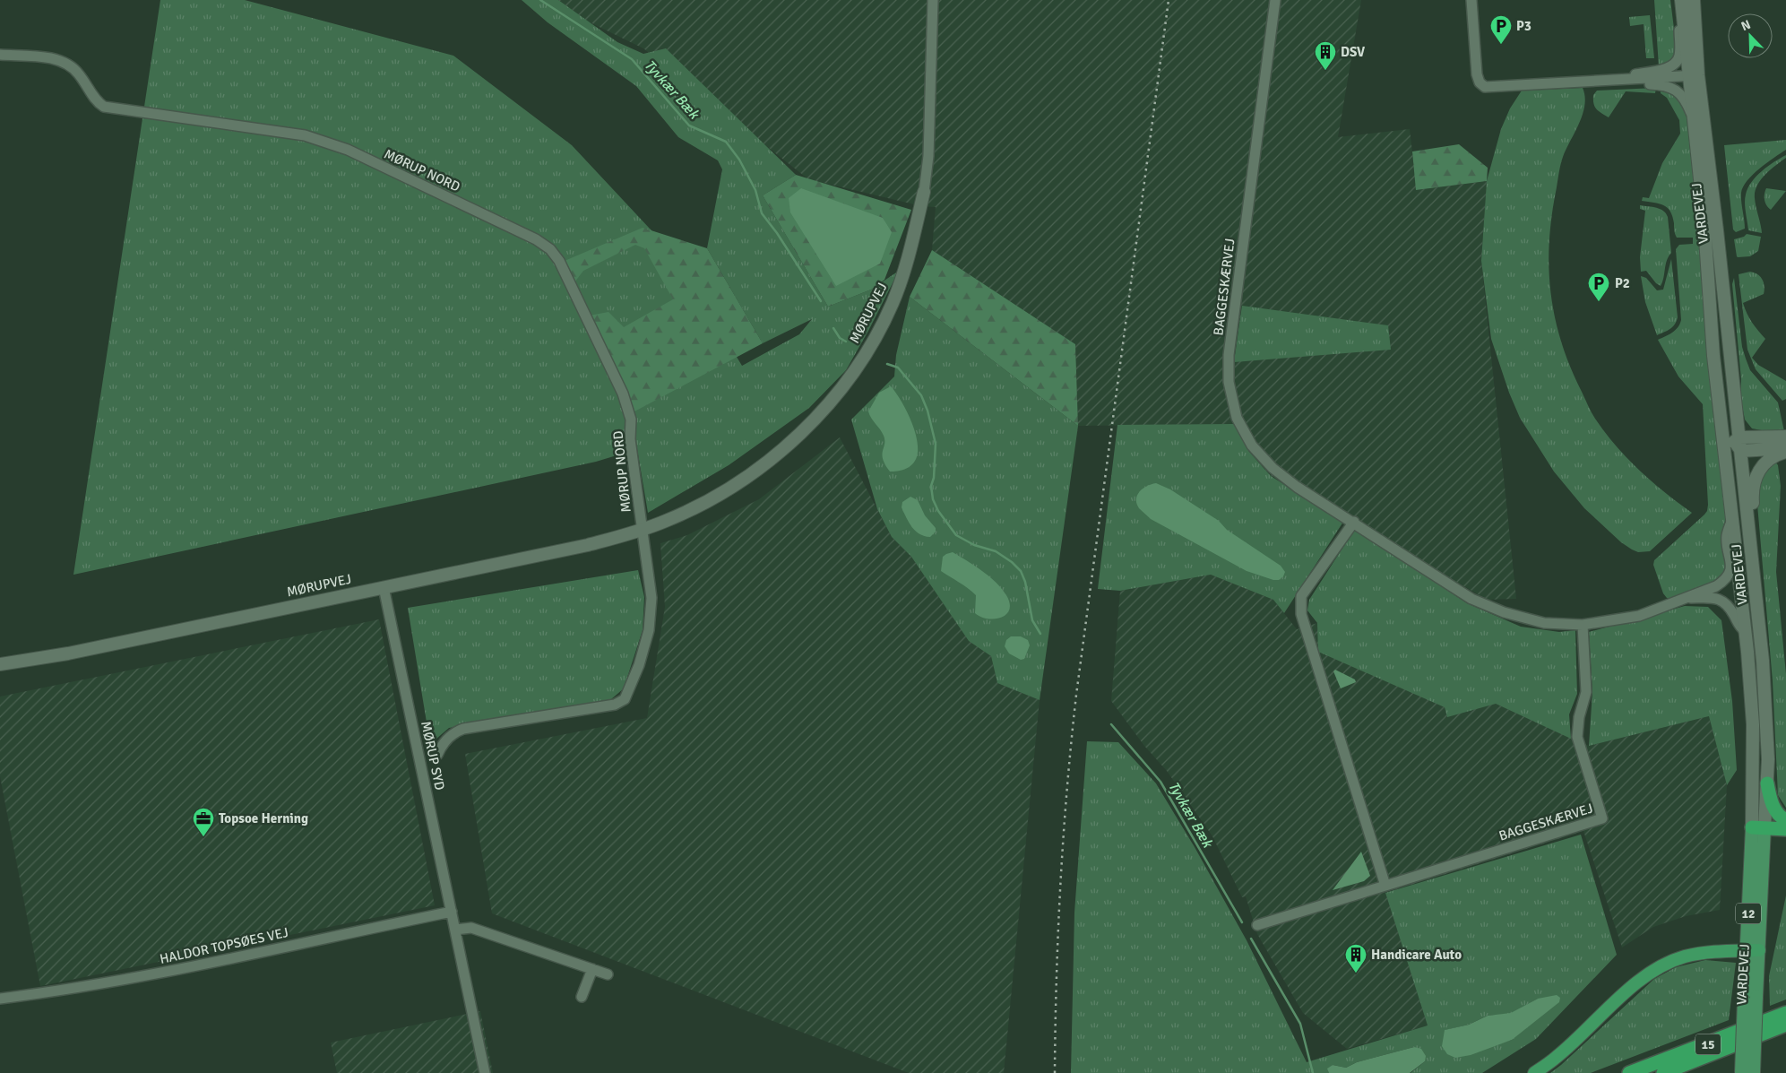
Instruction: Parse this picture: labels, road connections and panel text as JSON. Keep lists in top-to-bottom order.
{
  "streets": {
    "highway": ["15"],
    "main road": ["VARDEVEJ"],
    "street": [
      "MØRUP NORD",
      "BAGGESKÆRVEJ",
      "MØRUPVEJ",
      "MØRUP SYD",
      "HALDOR TOPSØES VEJ"
    ]
  },
  "crossings": [
    ["MØRUP NORD", "MØRUPVEJ"],
    ["VARDEVEJ", "BAGGESKÆRVEJ"],
    ["MØRUPVEJ", "MØRUP SYD"],
    ["MØRUP SYD", "HALDOR TOPSØES VEJ"]
  ],
  "water": ["Tyvkær Bæk"],
  "places": {
    "parking": ["P3", "P2"],
    "building": ["DSV", "Handicare Auto"],
    "office": ["Topsoe Herning"]
  },
  "north": "top left"
}
